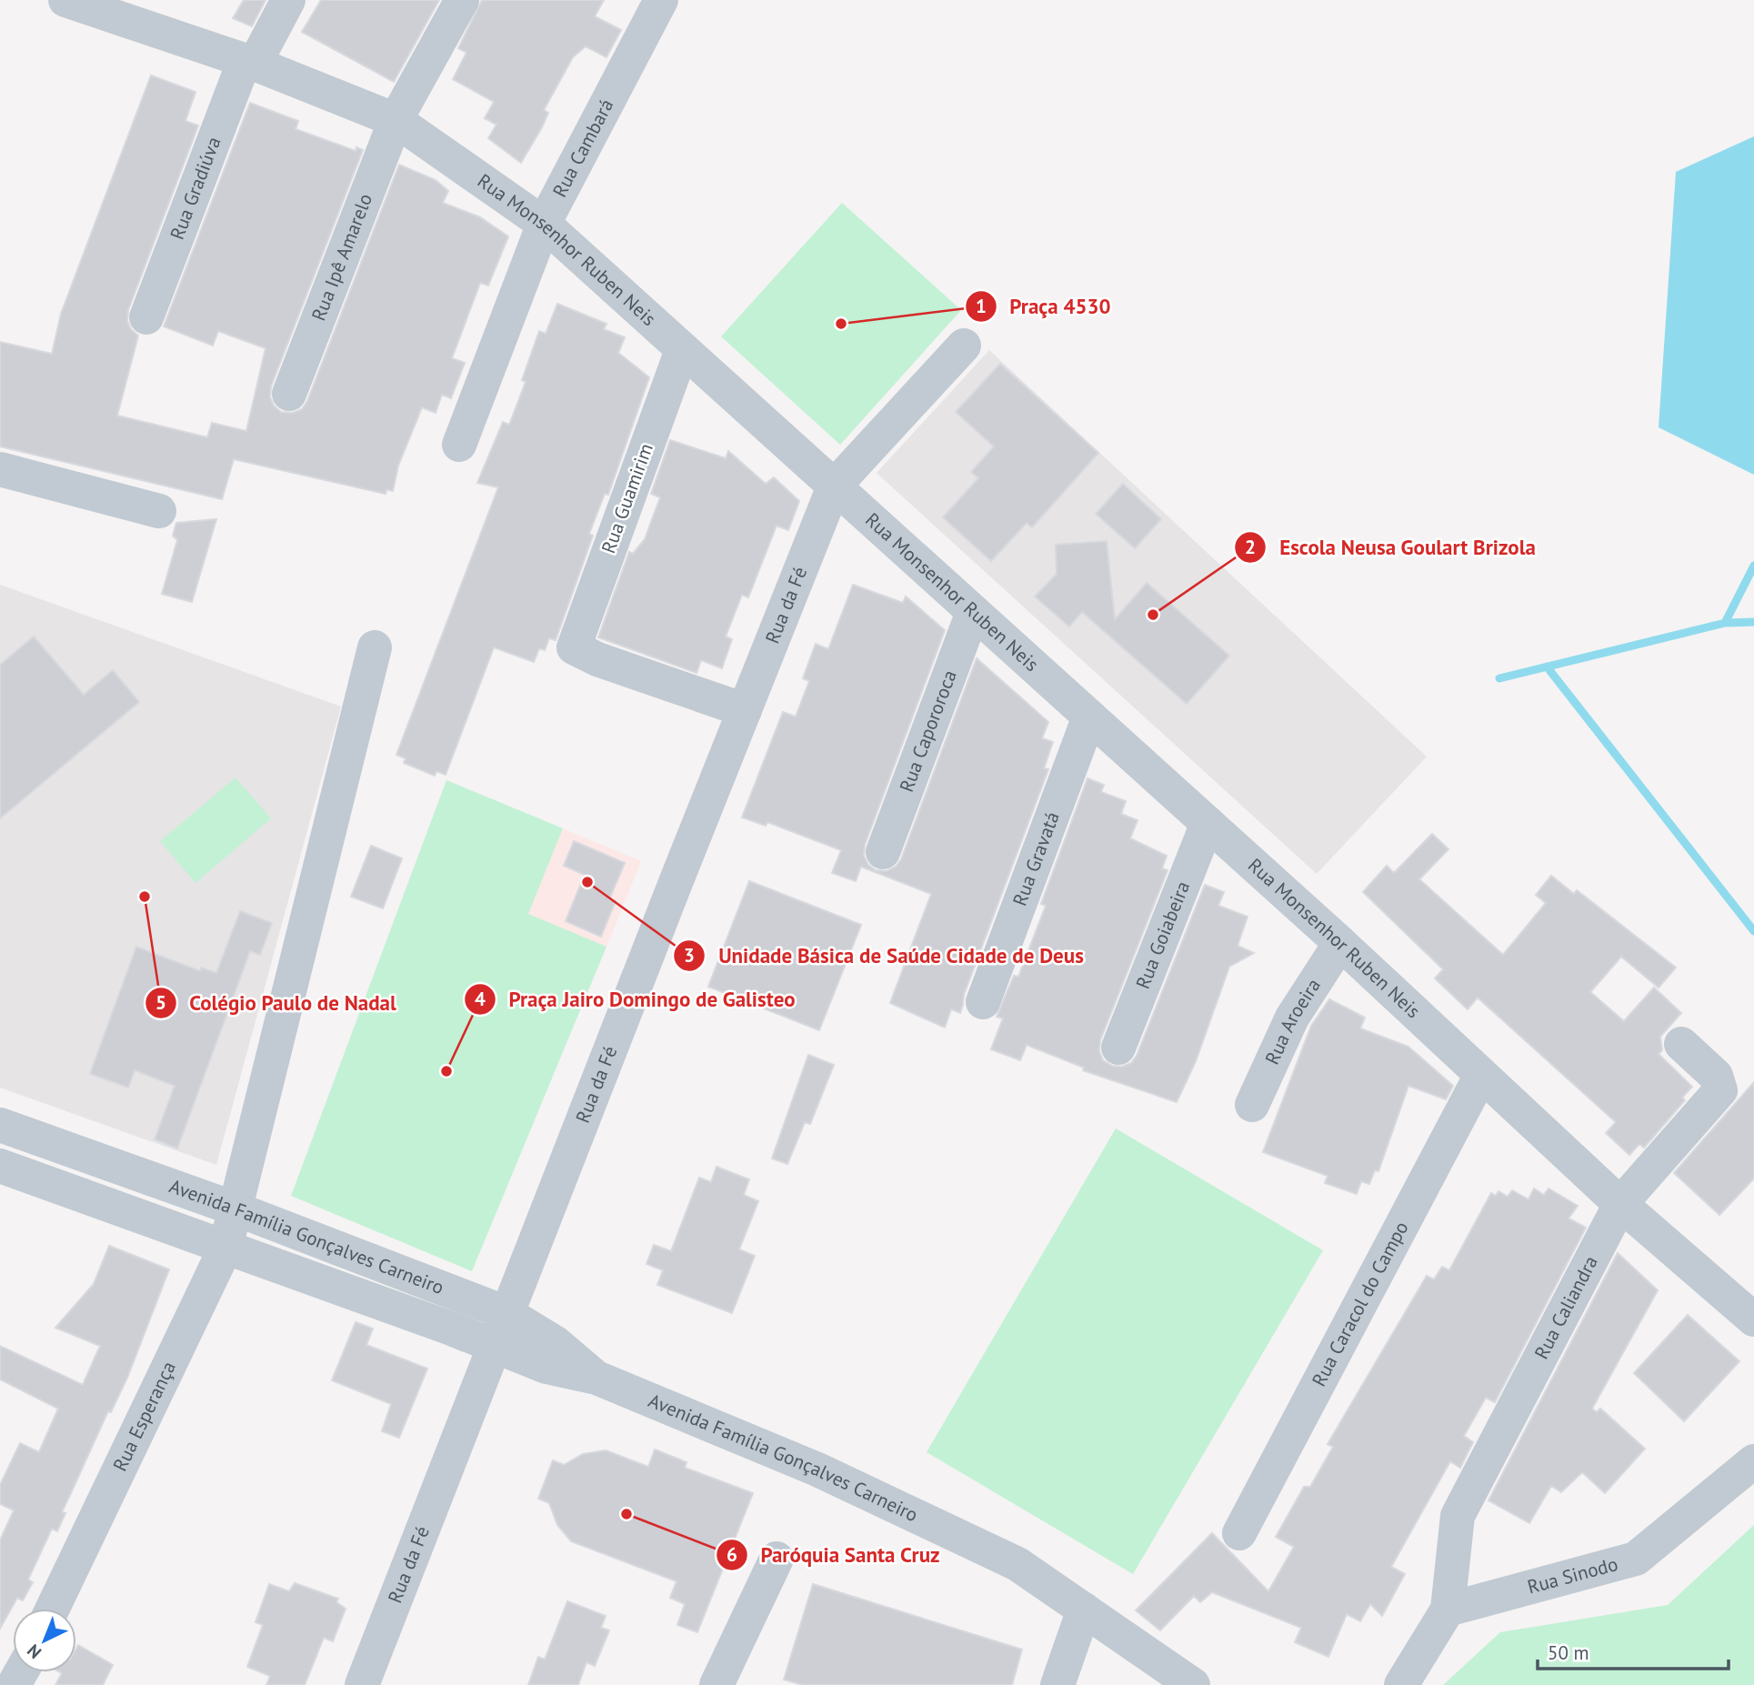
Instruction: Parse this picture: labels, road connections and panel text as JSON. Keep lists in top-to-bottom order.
{
  "streets": {
    "street": [
      "Rua Cambará",
      "Rua Gradiúva",
      "Rua Monsenhor Ruben Neis",
      "Rua Ipê Amarelo",
      "Rua Guamirim",
      "Rua da Fé",
      "Rua Capororoca",
      "Rua Gravatá",
      "Rua Goiabeira",
      "Rua Aroeira",
      "Avenida Família Gonçalves Carneiro",
      "Rua Caracol do Campo",
      "Rua Caliandra",
      "Rua Esperança",
      "Rua Sinodo"
    ]
  },
  "crossings": [
    ["Rua Cambará", "Rua Monsenhor Ruben Neis"],
    ["Rua Gradiúva", "Rua Monsenhor Ruben Neis"],
    ["Rua Monsenhor Ruben Neis", "Rua Ipê Amarelo"],
    ["Rua Monsenhor Ruben Neis", "Rua Guamirim"],
    ["Rua Monsenhor Ruben Neis", "Rua da Fé"],
    ["Rua Monsenhor Ruben Neis", "Rua Capororoca"],
    ["Rua Monsenhor Ruben Neis", "Rua Gravatá"],
    ["Rua Monsenhor Ruben Neis", "Rua Goiabeira"],
    ["Rua Monsenhor Ruben Neis", "Rua Aroeira"],
    ["Rua Monsenhor Ruben Neis", "Rua Caracol do Campo"],
    ["Rua Monsenhor Ruben Neis", "Rua Caliandra"],
    ["Rua Guamirim", "Rua da Fé"],
    ["Rua da Fé", "Avenida Família Gonçalves Carneiro"],
    ["Avenida Família Gonçalves Carneiro", "Rua Esperança"],
    ["Rua Caliandra", "Rua Sinodo"]
  ],
  "places": [
    "Praça 4530",
    "Escola Neusa Goulart Brizola",
    "Unidade Básica de Saúde Cidade de Deus",
    "Colégio Paulo de Nadal",
    "Praça Jairo Domingo de Galisteo",
    "Paróquia Santa Cruz"
  ],
  "scale_bar": "50 m",
  "north": "bottom left"
}
